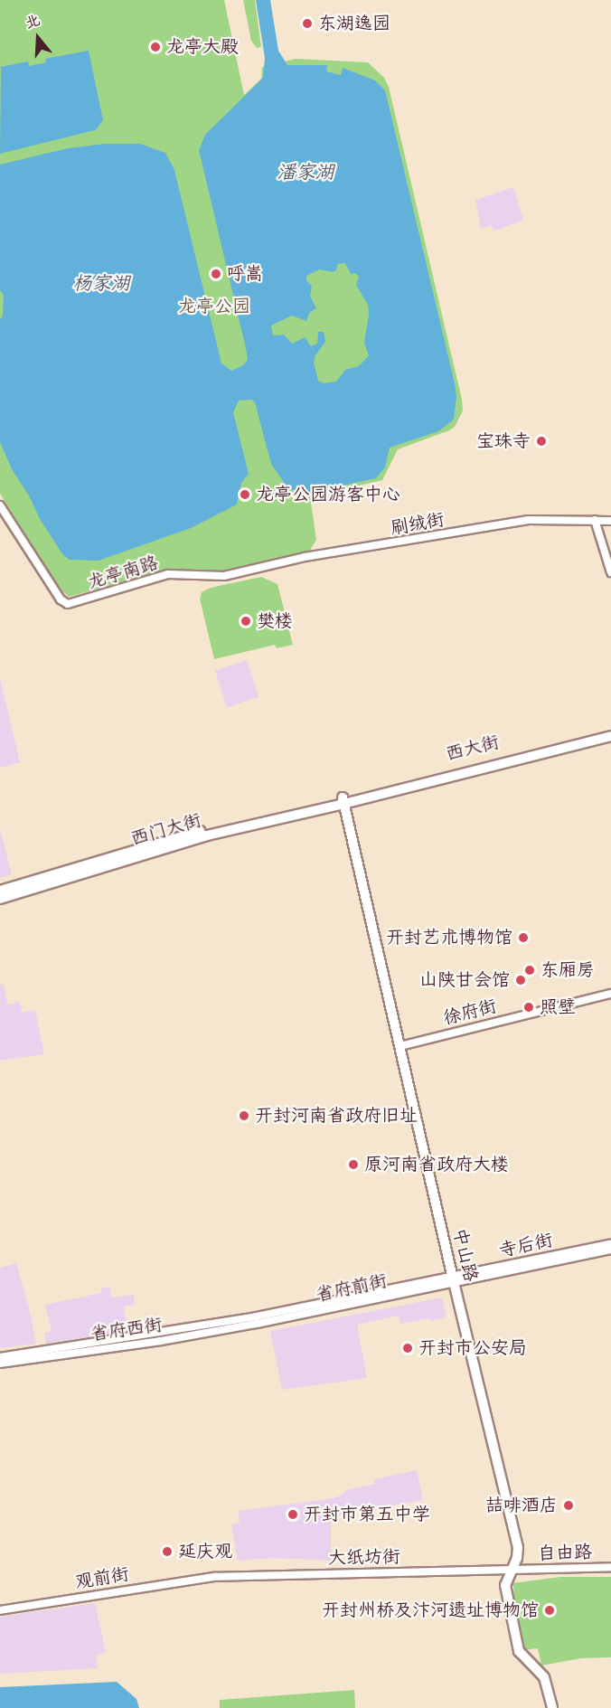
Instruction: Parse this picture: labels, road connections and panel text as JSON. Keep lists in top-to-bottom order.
{
  "streets": {
    "main road": ["西大街", "西门大街", "中山路"],
    "street": [
      "刷绒街",
      "龙亭南路",
      "徐府街",
      "寺后街",
      "省府前街",
      "省府西街",
      "自由路",
      "大纸坊街",
      "观前街"
    ]
  },
  "crossings": [
    ["刷绒街", "龙亭南路"],
    ["西大街", "西门大街"],
    ["西大街", "中山路"],
    ["西门大街", "中山路"],
    ["徐府街", "中山路"],
    ["寺后街", "中山路"],
    ["寺后街", "省府前街"],
    ["中山路", "省府前街"],
    ["中山路", "自由路"],
    ["中山路", "大纸坊街"],
    ["省府前街", "省府西街"],
    ["自由路", "大纸坊街"],
    ["大纸坊街", "观前街"]
  ],
  "water": ["潘家湖", "杨家湖"],
  "parks": ["龙亭公园"],
  "places": [
    "东湖逸园",
    "龙亭大殿",
    "呼嵩",
    "宝珠寺",
    "龙亭公园游客中心",
    "樊楼",
    "开封艺术博物馆",
    "东厢房",
    "山陕甘会馆",
    "照壁",
    "开封河南省政府旧址",
    "原河南省政府大楼",
    "开封市公安局",
    "喆啡酒店",
    "开封市第五中学",
    "延庆观",
    "开封州桥及汴河遗址博物馆"
  ],
  "north": "top"
}
